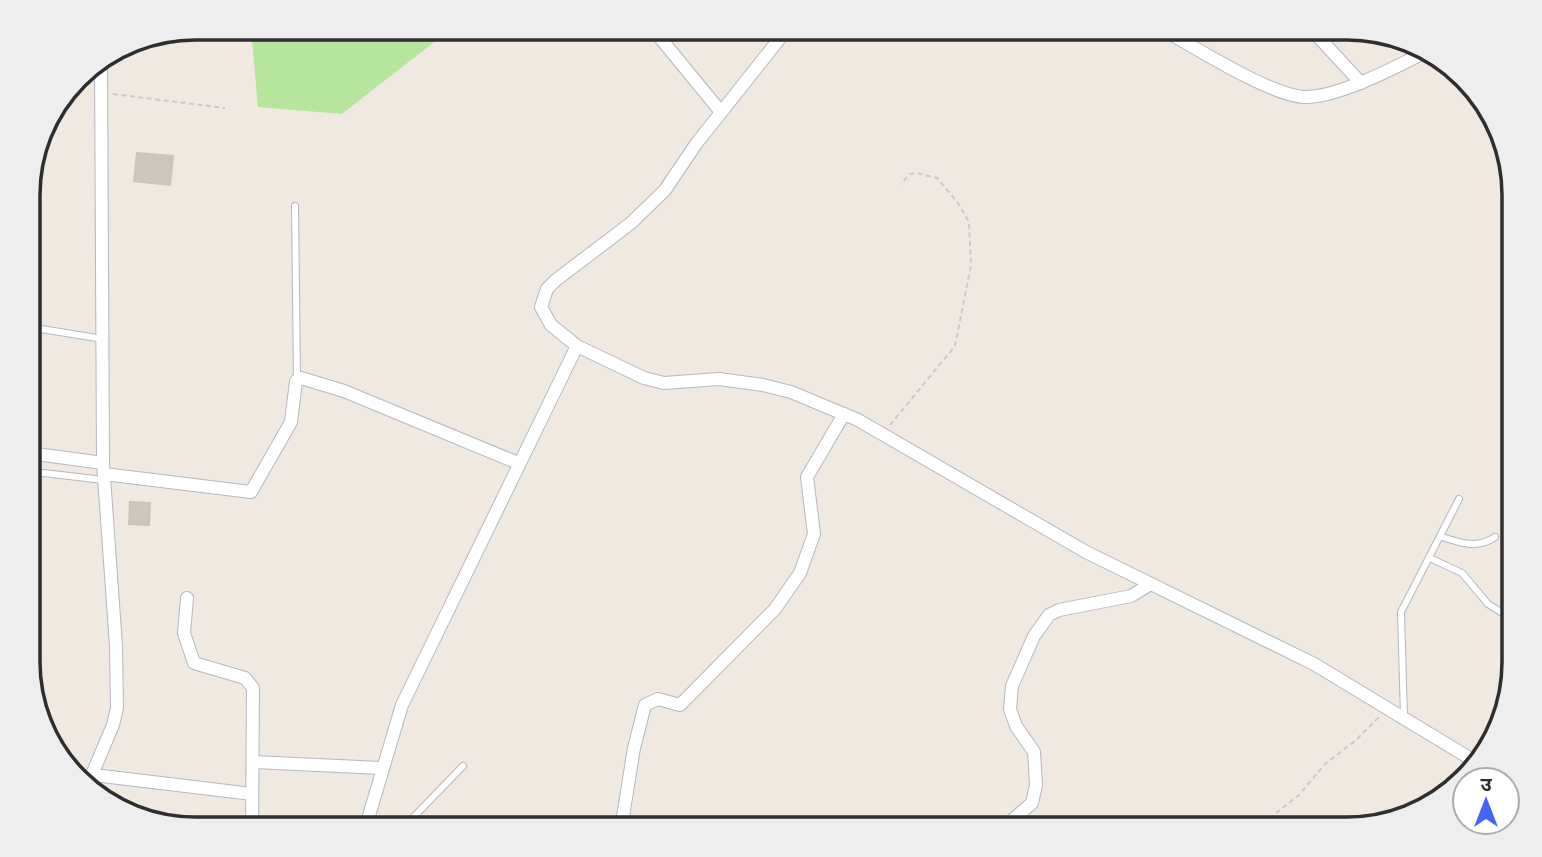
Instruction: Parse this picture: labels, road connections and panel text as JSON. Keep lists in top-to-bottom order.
{
  "north": "top"
}
